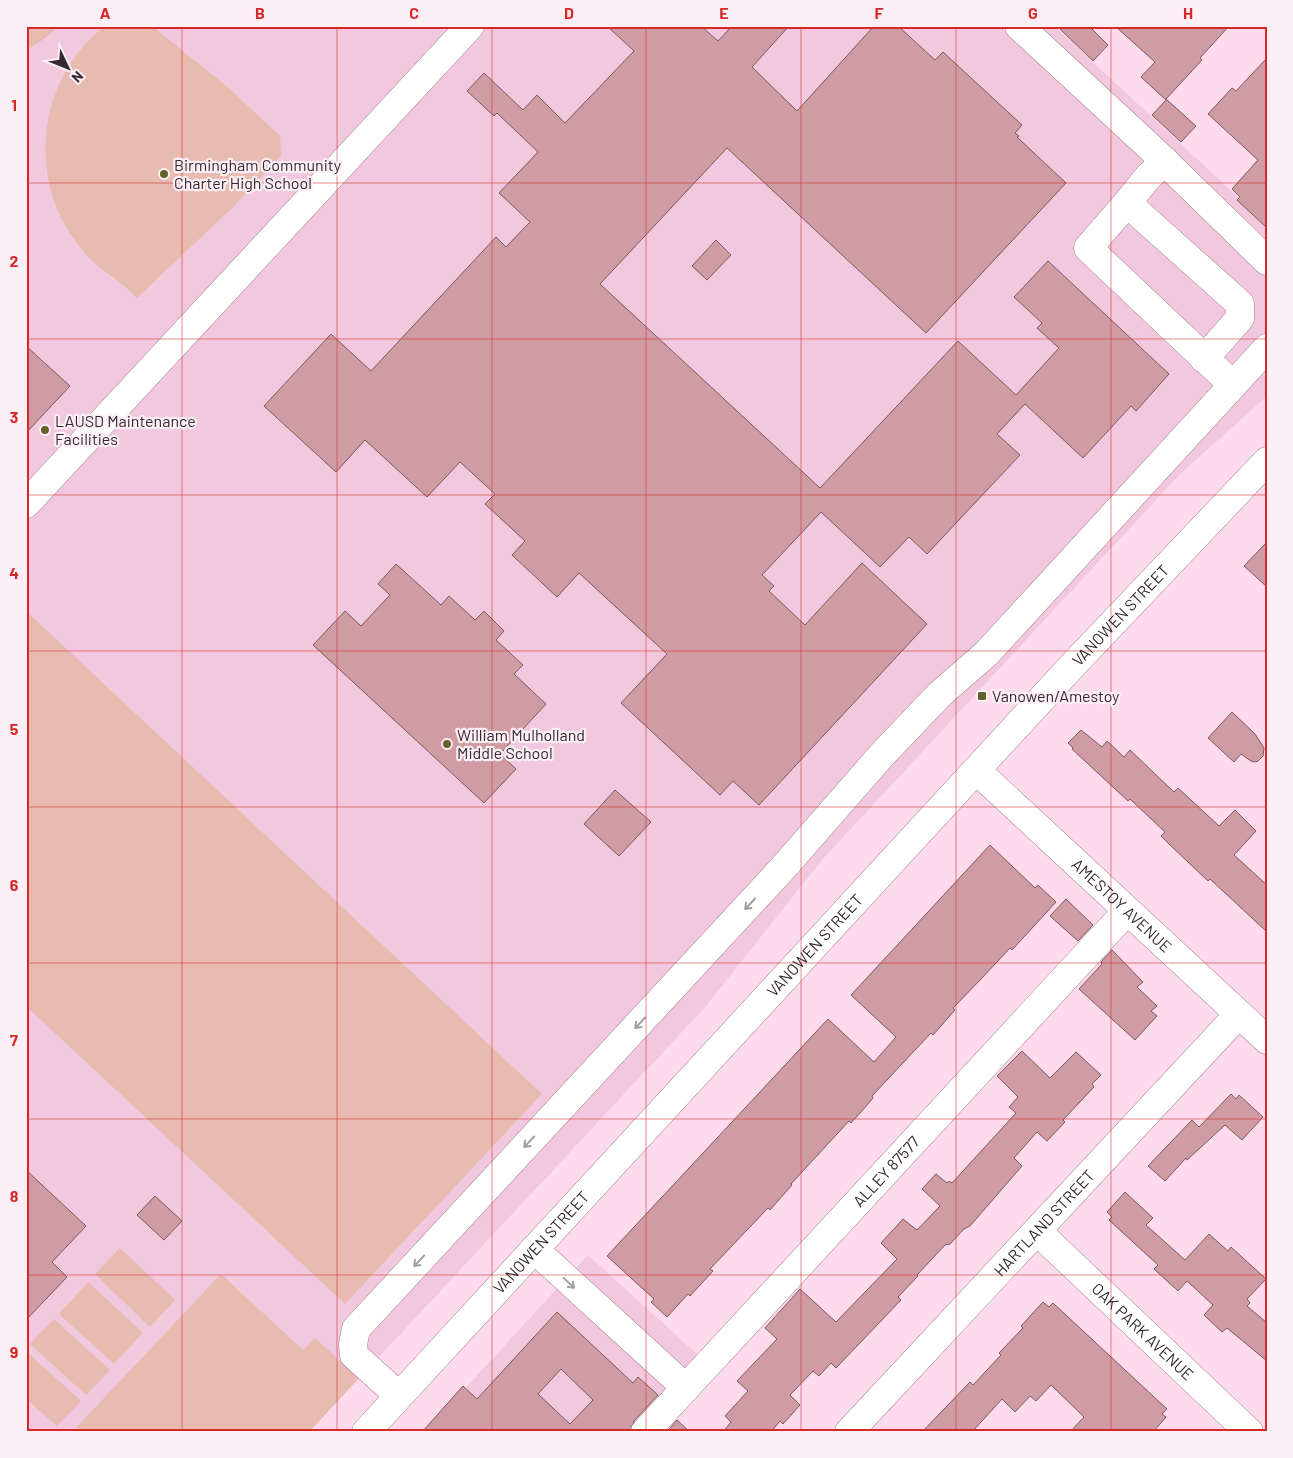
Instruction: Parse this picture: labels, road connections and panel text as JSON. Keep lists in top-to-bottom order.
{
  "streets": {
    "street": [
      "VANOWEN STREET",
      "AMESTOY AVENUE",
      "ALLEY 87577",
      "HARTLAND STREET",
      "OAK PARK AVENUE"
    ]
  },
  "crossings": [
    ["VANOWEN STREET", "AMESTOY AVENUE"],
    ["AMESTOY AVENUE", "ALLEY 87577"],
    ["AMESTOY AVENUE", "HARTLAND STREET"],
    ["HARTLAND STREET", "OAK PARK AVENUE"]
  ],
  "places": {
    "other": ["Birmingham Community Charter High School", "LAUSD Maintenance Facilities", "William Mulholland Middle School"],
    "transit": ["Vanowen/Amestoy"]
  },
  "north": "bottom right",
  "grid": {
    "columns": [
      "A",
      "B",
      "C",
      "D",
      "E",
      "F",
      "G",
      "H"
    ],
    "rows": [
      "1",
      "2",
      "3",
      "4",
      "5",
      "6",
      "7",
      "8",
      "9"
    ]
  }
}
